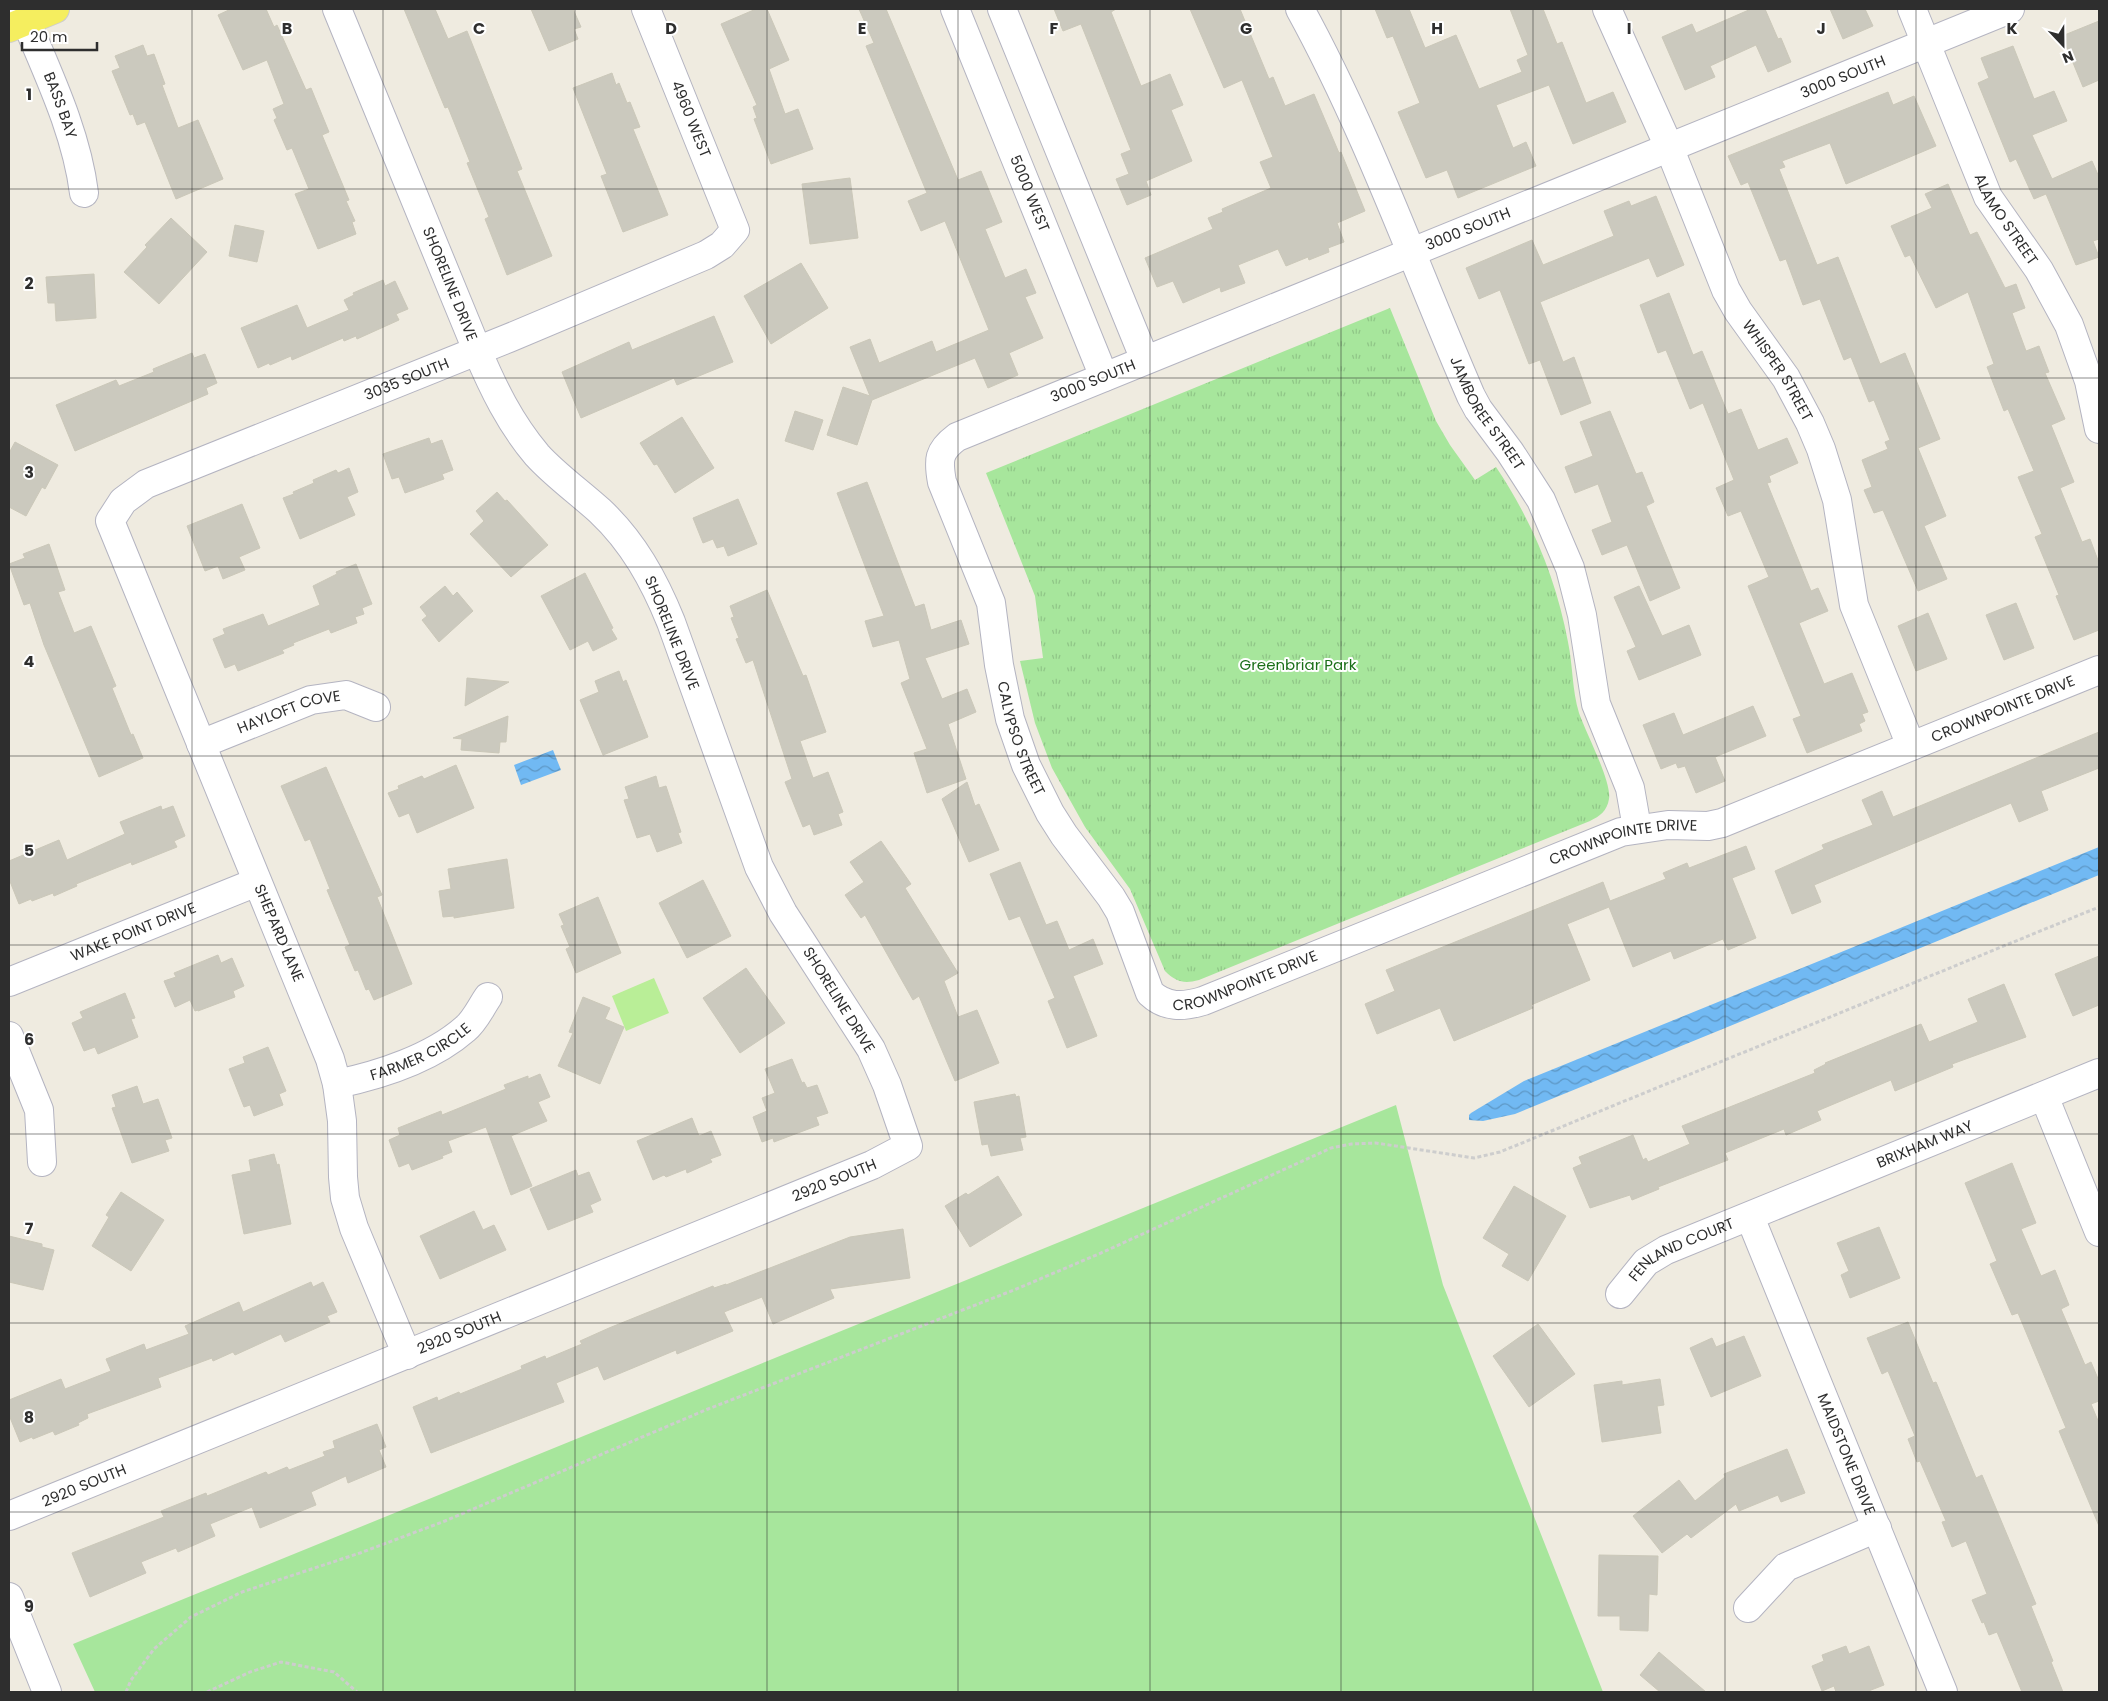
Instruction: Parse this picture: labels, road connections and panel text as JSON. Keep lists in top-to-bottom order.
{
  "streets": {
    "street": [
      "3000 SOUTH",
      "BASS BAY",
      "4960 WEST",
      "5000 WEST",
      "ALAMO STREET",
      "SHORELINE DRIVE",
      "WHISPER STREET",
      "3035 SOUTH",
      "JAMBOREE STREET",
      "CROWNPOINTE DRIVE",
      "HAYLOFT COVE",
      "CALYPSO STREET",
      "WAKE POINT DRIVE",
      "SHEPARD LANE",
      "FARMER CIRCLE",
      "BRIXHAM WAY",
      "2920 SOUTH",
      "FENLAND COURT",
      "MAIDSTONE DRIVE"
    ]
  },
  "crossings": [
    ["3000 SOUTH", "5000 WEST"],
    ["3000 SOUTH", "ALAMO STREET"],
    ["3000 SOUTH", "WHISPER STREET"],
    ["3000 SOUTH", "JAMBOREE STREET"],
    ["3000 SOUTH", "CALYPSO STREET"],
    ["4960 WEST", "3035 SOUTH"],
    ["SHORELINE DRIVE", "3035 SOUTH"],
    ["SHORELINE DRIVE", "2920 SOUTH"],
    ["WHISPER STREET", "CROWNPOINTE DRIVE"],
    ["3035 SOUTH", "SHEPARD LANE"],
    ["JAMBOREE STREET", "CROWNPOINTE DRIVE"],
    ["CROWNPOINTE DRIVE", "CALYPSO STREET"],
    ["HAYLOFT COVE", "SHEPARD LANE"],
    ["WAKE POINT DRIVE", "SHEPARD LANE"],
    ["SHEPARD LANE", "FARMER CIRCLE"],
    ["SHEPARD LANE", "2920 SOUTH"],
    ["BRIXHAM WAY", "FENLAND COURT"],
    ["BRIXHAM WAY", "MAIDSTONE DRIVE"],
    ["FENLAND COURT", "MAIDSTONE DRIVE"]
  ],
  "parks": ["Greenbriar Park"],
  "scale_bar": "20 m",
  "north": "bottom",
  "grid": {
    "columns": [
      "B",
      "C",
      "D",
      "E",
      "F",
      "G",
      "H",
      "I",
      "J",
      "K"
    ],
    "rows": [
      "1",
      "2",
      "3",
      "4",
      "5",
      "6",
      "7",
      "8",
      "9"
    ]
  }
}
